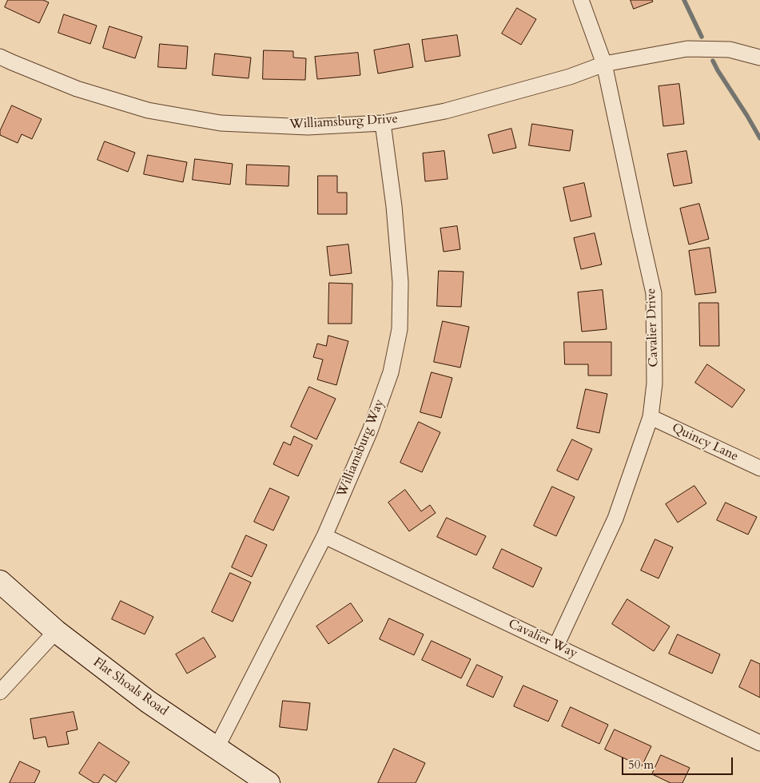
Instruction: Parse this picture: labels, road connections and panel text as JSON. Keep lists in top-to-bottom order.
{
  "streets": {
    "main road": ["Flat Shoals Road"],
    "street": [
      "Williamsburg Drive",
      "Cavalier Drive",
      "Quincy Lane",
      "Williamsburg Way",
      "Cavalier Way"
    ]
  },
  "crossings": [
    ["Williamsburg Drive", "Cavalier Drive"],
    ["Williamsburg Drive", "Williamsburg Way"],
    ["Cavalier Drive", "Quincy Lane"],
    ["Cavalier Drive", "Cavalier Way"],
    ["Williamsburg Way", "Cavalier Way"],
    ["Williamsburg Way", "Flat Shoals Road"]
  ],
  "scale_bar": "50 m"
}
